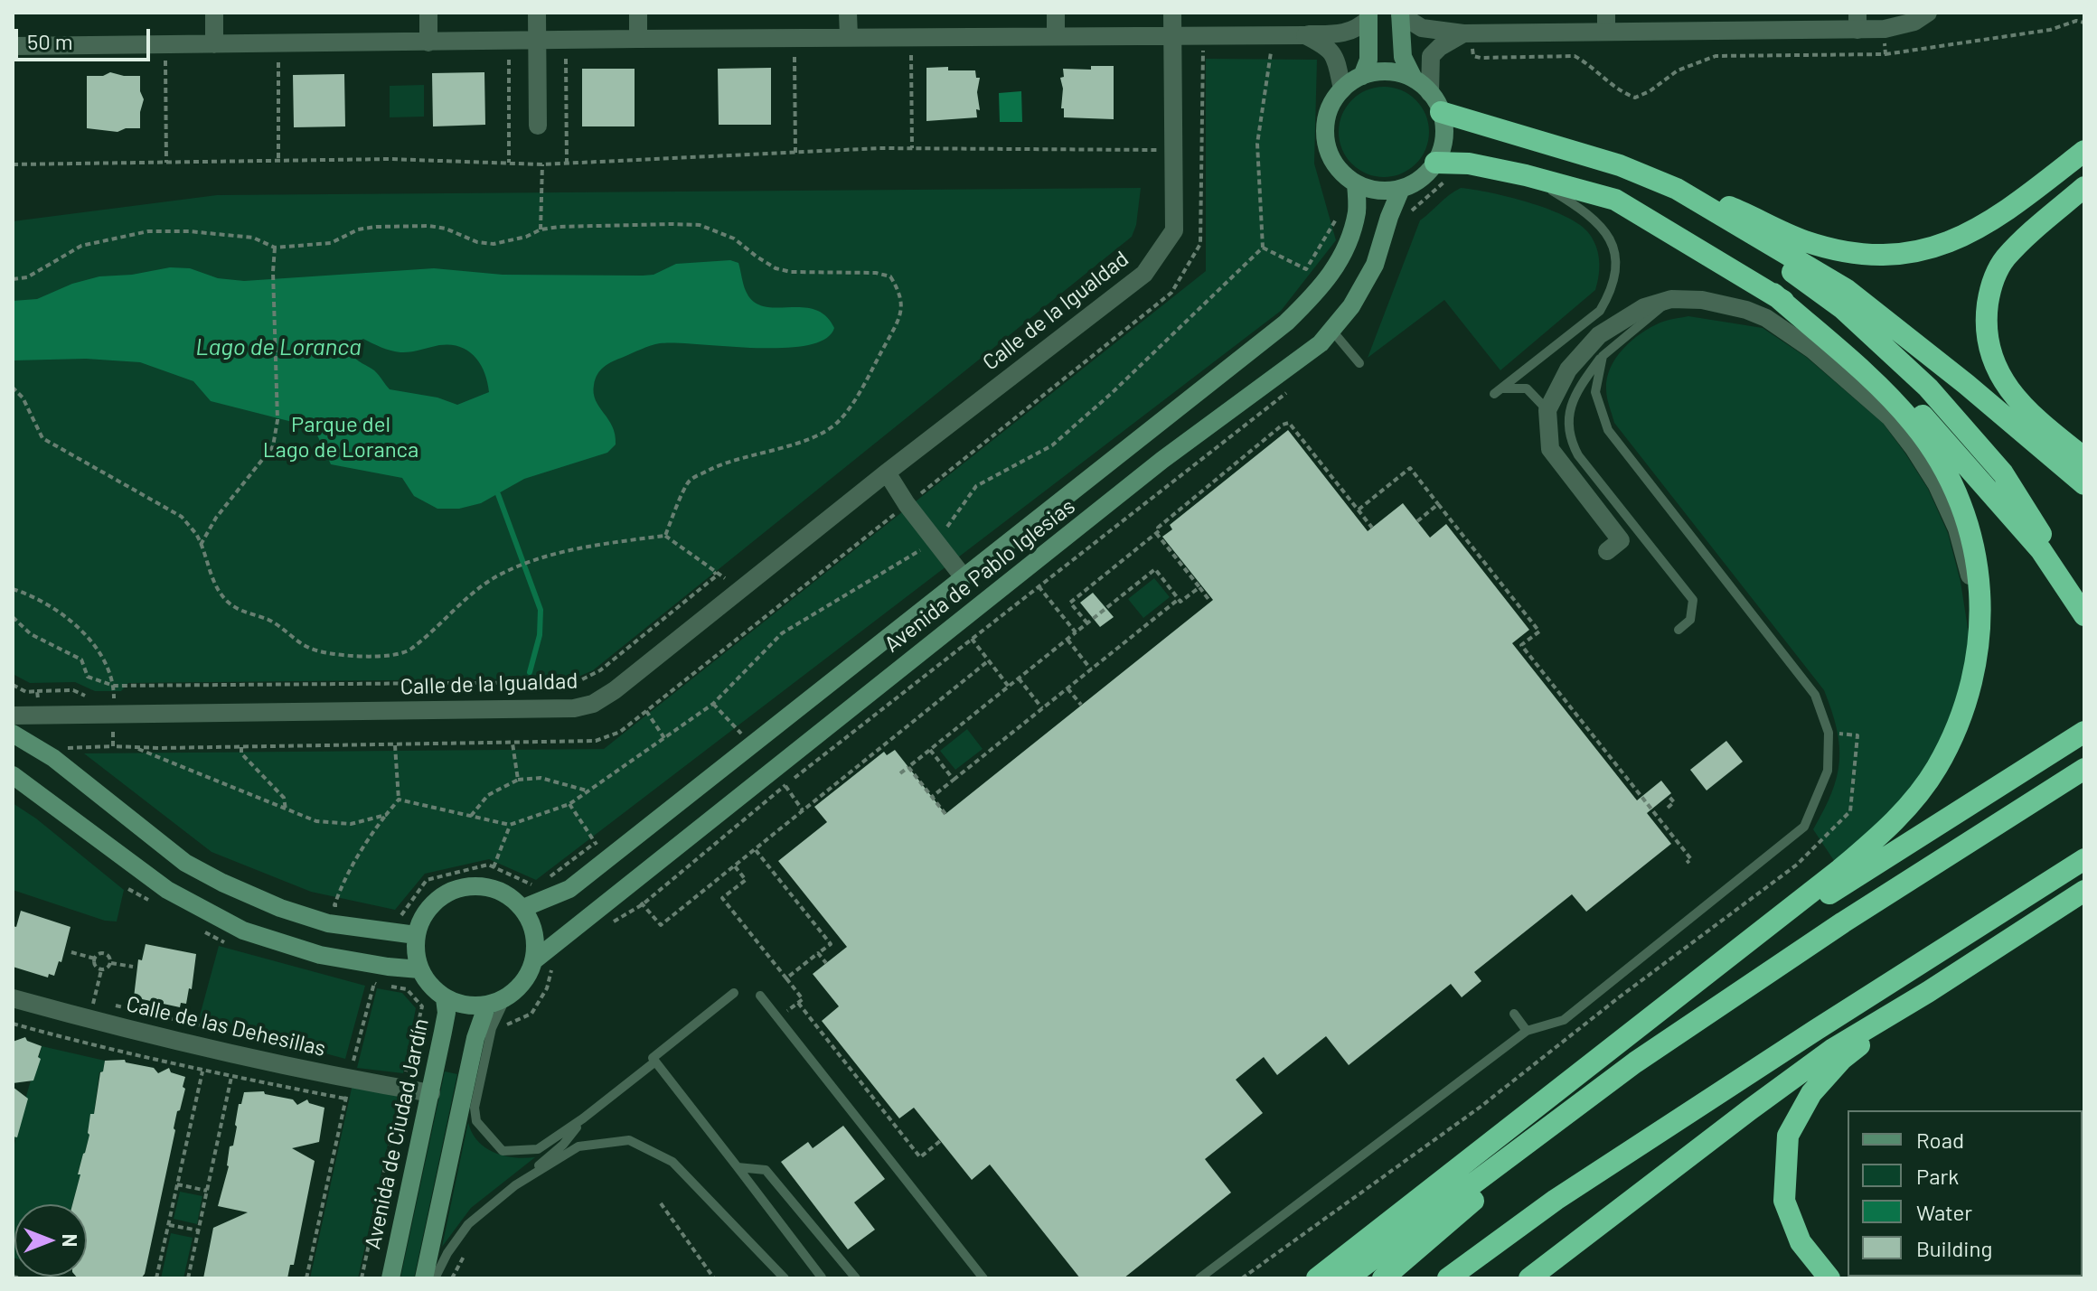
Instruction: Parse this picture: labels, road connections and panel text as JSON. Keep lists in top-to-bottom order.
{
  "streets": {
    "main road": ["Avenida de Pablo Iglesias", "Avenida de Ciudad Jardín"],
    "street": ["Calle de la Igualdad", "Calle de las Dehesillas"]
  },
  "crossings": [
    ["Avenida de Pablo Iglesias", "Avenida de Ciudad Jardín"],
    ["Calle de las Dehesillas", "Avenida de Ciudad Jardín"]
  ],
  "water": ["Lago de Loranca"],
  "parks": ["Parque del Lago de Loranca"],
  "legend": [
    "Road",
    "Park",
    "Water",
    "Building"
  ],
  "scale_bar": "50 m",
  "north": "right"
}
